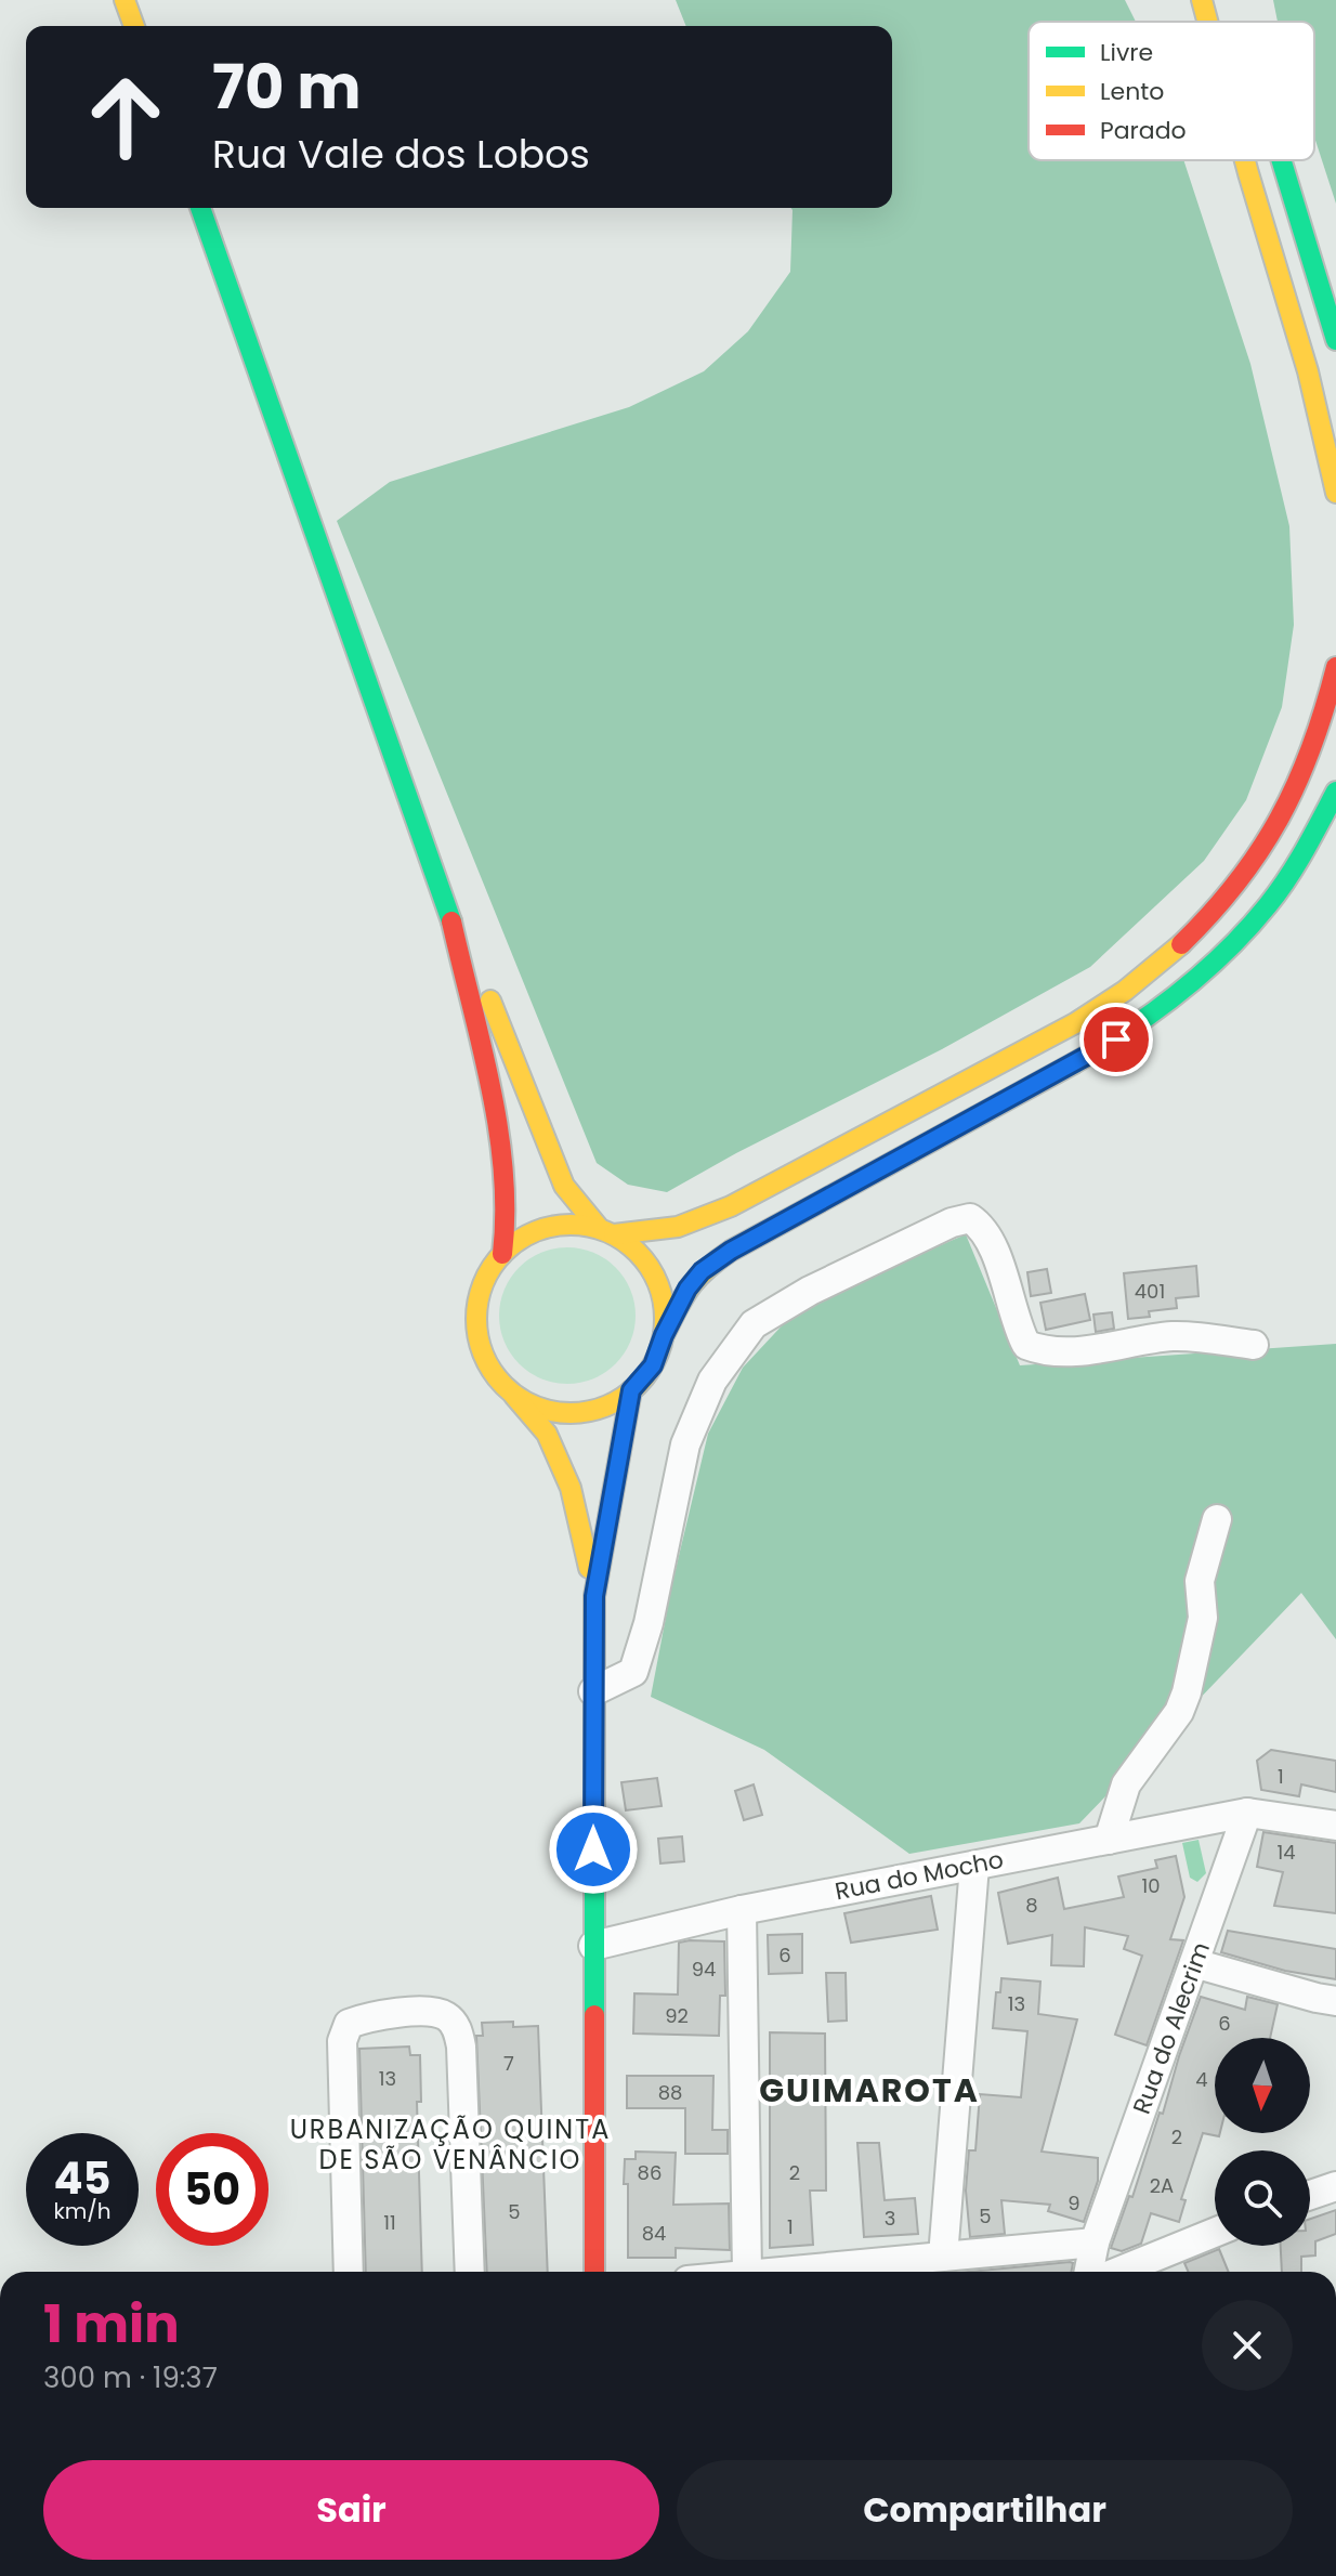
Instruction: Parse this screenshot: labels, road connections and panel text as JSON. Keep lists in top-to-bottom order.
{
  "streets": {
    "street": ["Rua do Mocho", "Rua do Alecrim"]
  },
  "crossings": [
    ["Rua do Mocho", "Rua do Alecrim"]
  ],
  "districts": ["GUIMAROTA", "URBANIZAÇÃO QUINTA DE SÃO VENÂNCIO"],
  "house_numbers": [
    "401",
    "1",
    "14",
    "10",
    "8",
    "6",
    "94",
    "13",
    "92",
    "6",
    "7",
    "13",
    "4",
    "88",
    "2",
    "86",
    "2",
    "2A",
    "9",
    "5",
    "5",
    "3",
    "11",
    "1",
    "84"
  ],
  "legend": ["Livre", "Lento", "Parado"],
  "north": "bottom",
  "page": {
    "turn": ["70 m", "Rua Vale dos Lobos"],
    "speed": "45 km/h",
    "limit": "50",
    "heading": ["1 min", "300 m · 19:37"],
    "buttons": ["Sair", "Compartilhar"]
  }
}
